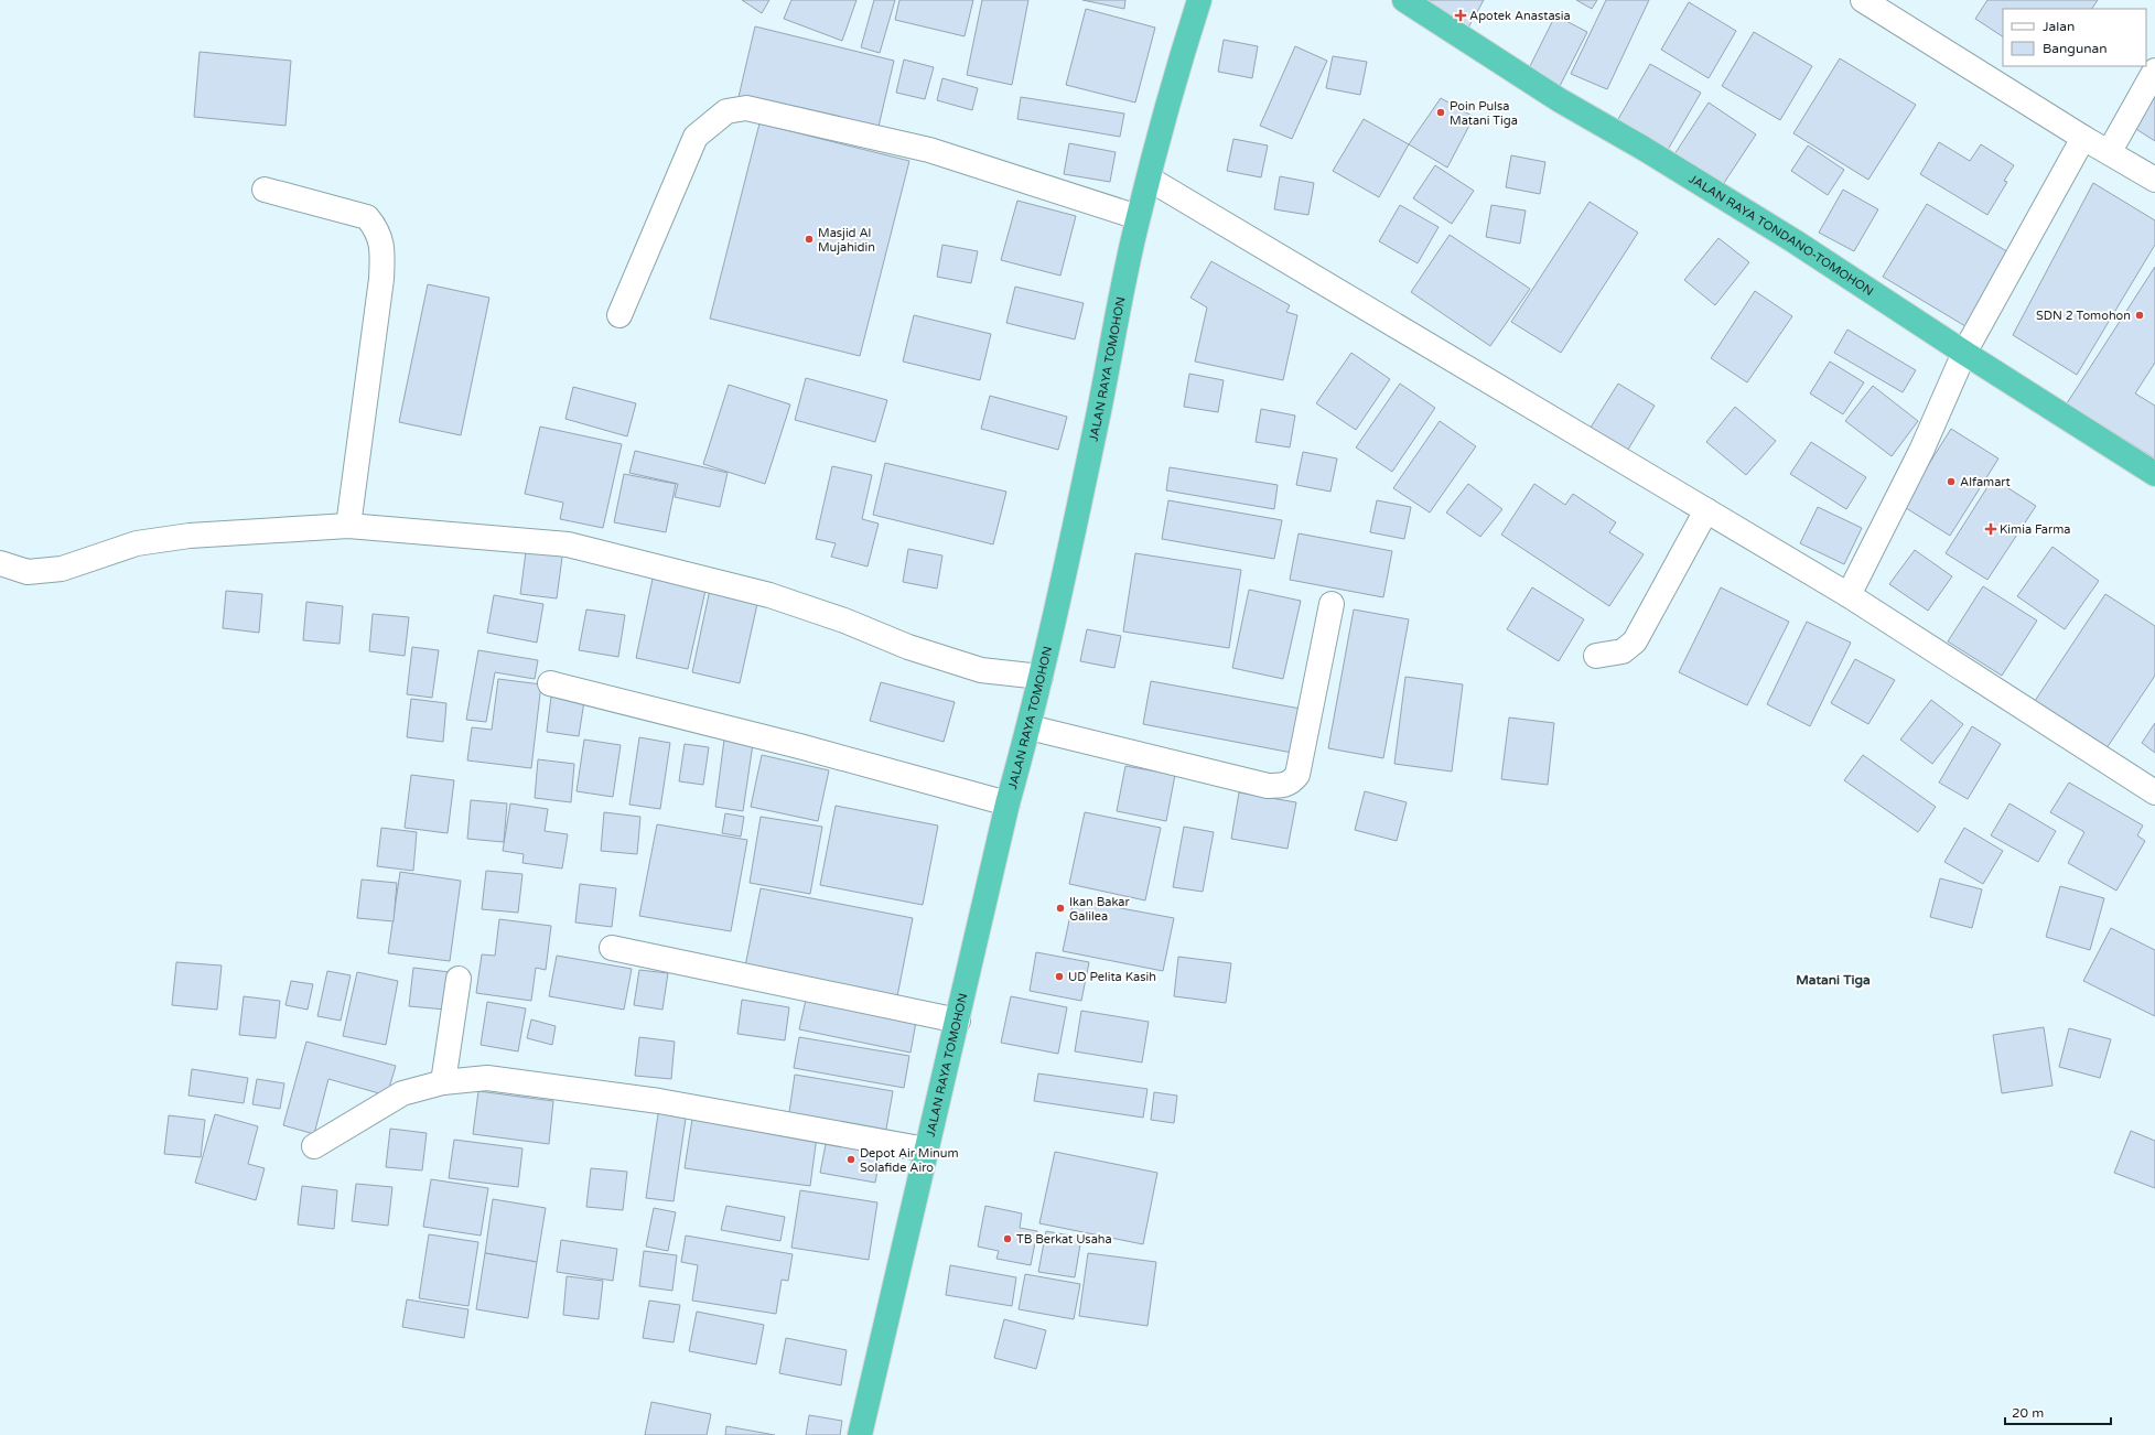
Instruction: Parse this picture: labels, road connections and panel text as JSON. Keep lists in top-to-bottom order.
{
  "streets": {
    "highway": ["JALAN RAYA TONDANO-TOMOHON", "JALAN RAYA TOMOHON"]
  },
  "districts": ["Matani Tiga"],
  "places": {
    "health": ["Apotek Anastasia", "Kimia Farma"],
    "other": [
      "Poin Pulsa Matani Tiga",
      "Masjid Al Mujahidin",
      "SDN 2 Tomohon",
      "Alfamart",
      "Ikan Bakar Galilea",
      "UD Pelita Kasih",
      "Depot Air Minum Solafide Airo",
      "TB Berkat Usaha"
    ]
  },
  "legend": ["Jalan", "Bangunan"],
  "scale_bar": "20 m"
}
